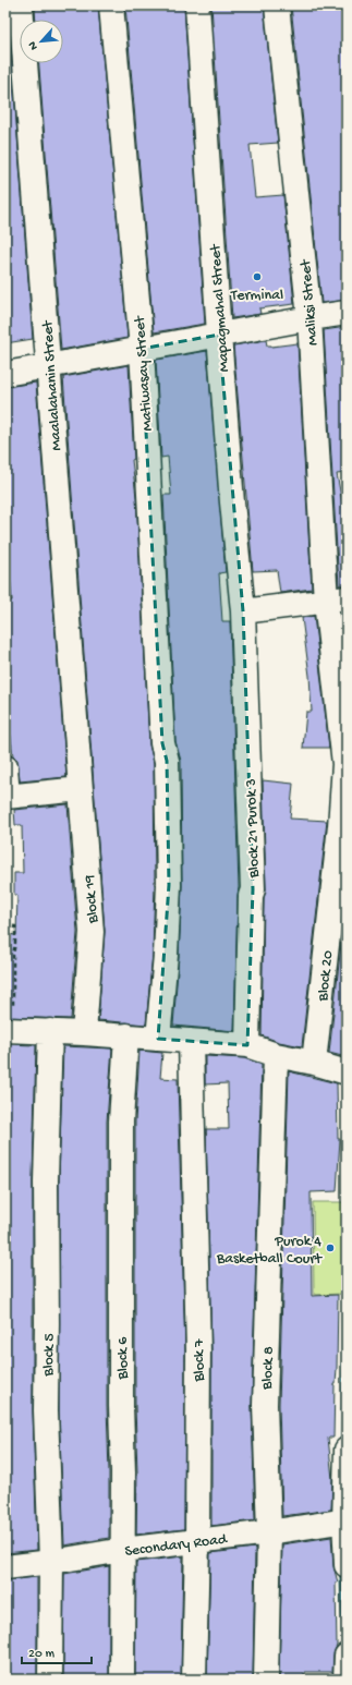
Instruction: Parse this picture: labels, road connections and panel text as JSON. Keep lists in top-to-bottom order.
{
  "streets": {
    "street": [
      "Maliksi Street",
      "Mapagmahal Street",
      "Matiwasay Street",
      "Maalalahanin Street",
      "Block 21 Purok 3",
      "Block 19",
      "Block 20",
      "Block 5",
      "Block 6",
      "Block 7",
      "Block 8",
      "Secondary Road"
    ]
  },
  "crossings": [
    ["Maliksi Street", "Block 20"],
    ["Mapagmahal Street", "Block 21 Purok 3"],
    ["Maalalahanin Street", "Block 19"],
    ["Block 5", "Secondary Road"],
    ["Block 6", "Secondary Road"],
    ["Block 7", "Secondary Road"],
    ["Block 8", "Secondary Road"]
  ],
  "places": ["Terminal", "Purok 4 Basketball Court"],
  "scale_bar": "20 m",
  "north": "bottom left"
}
